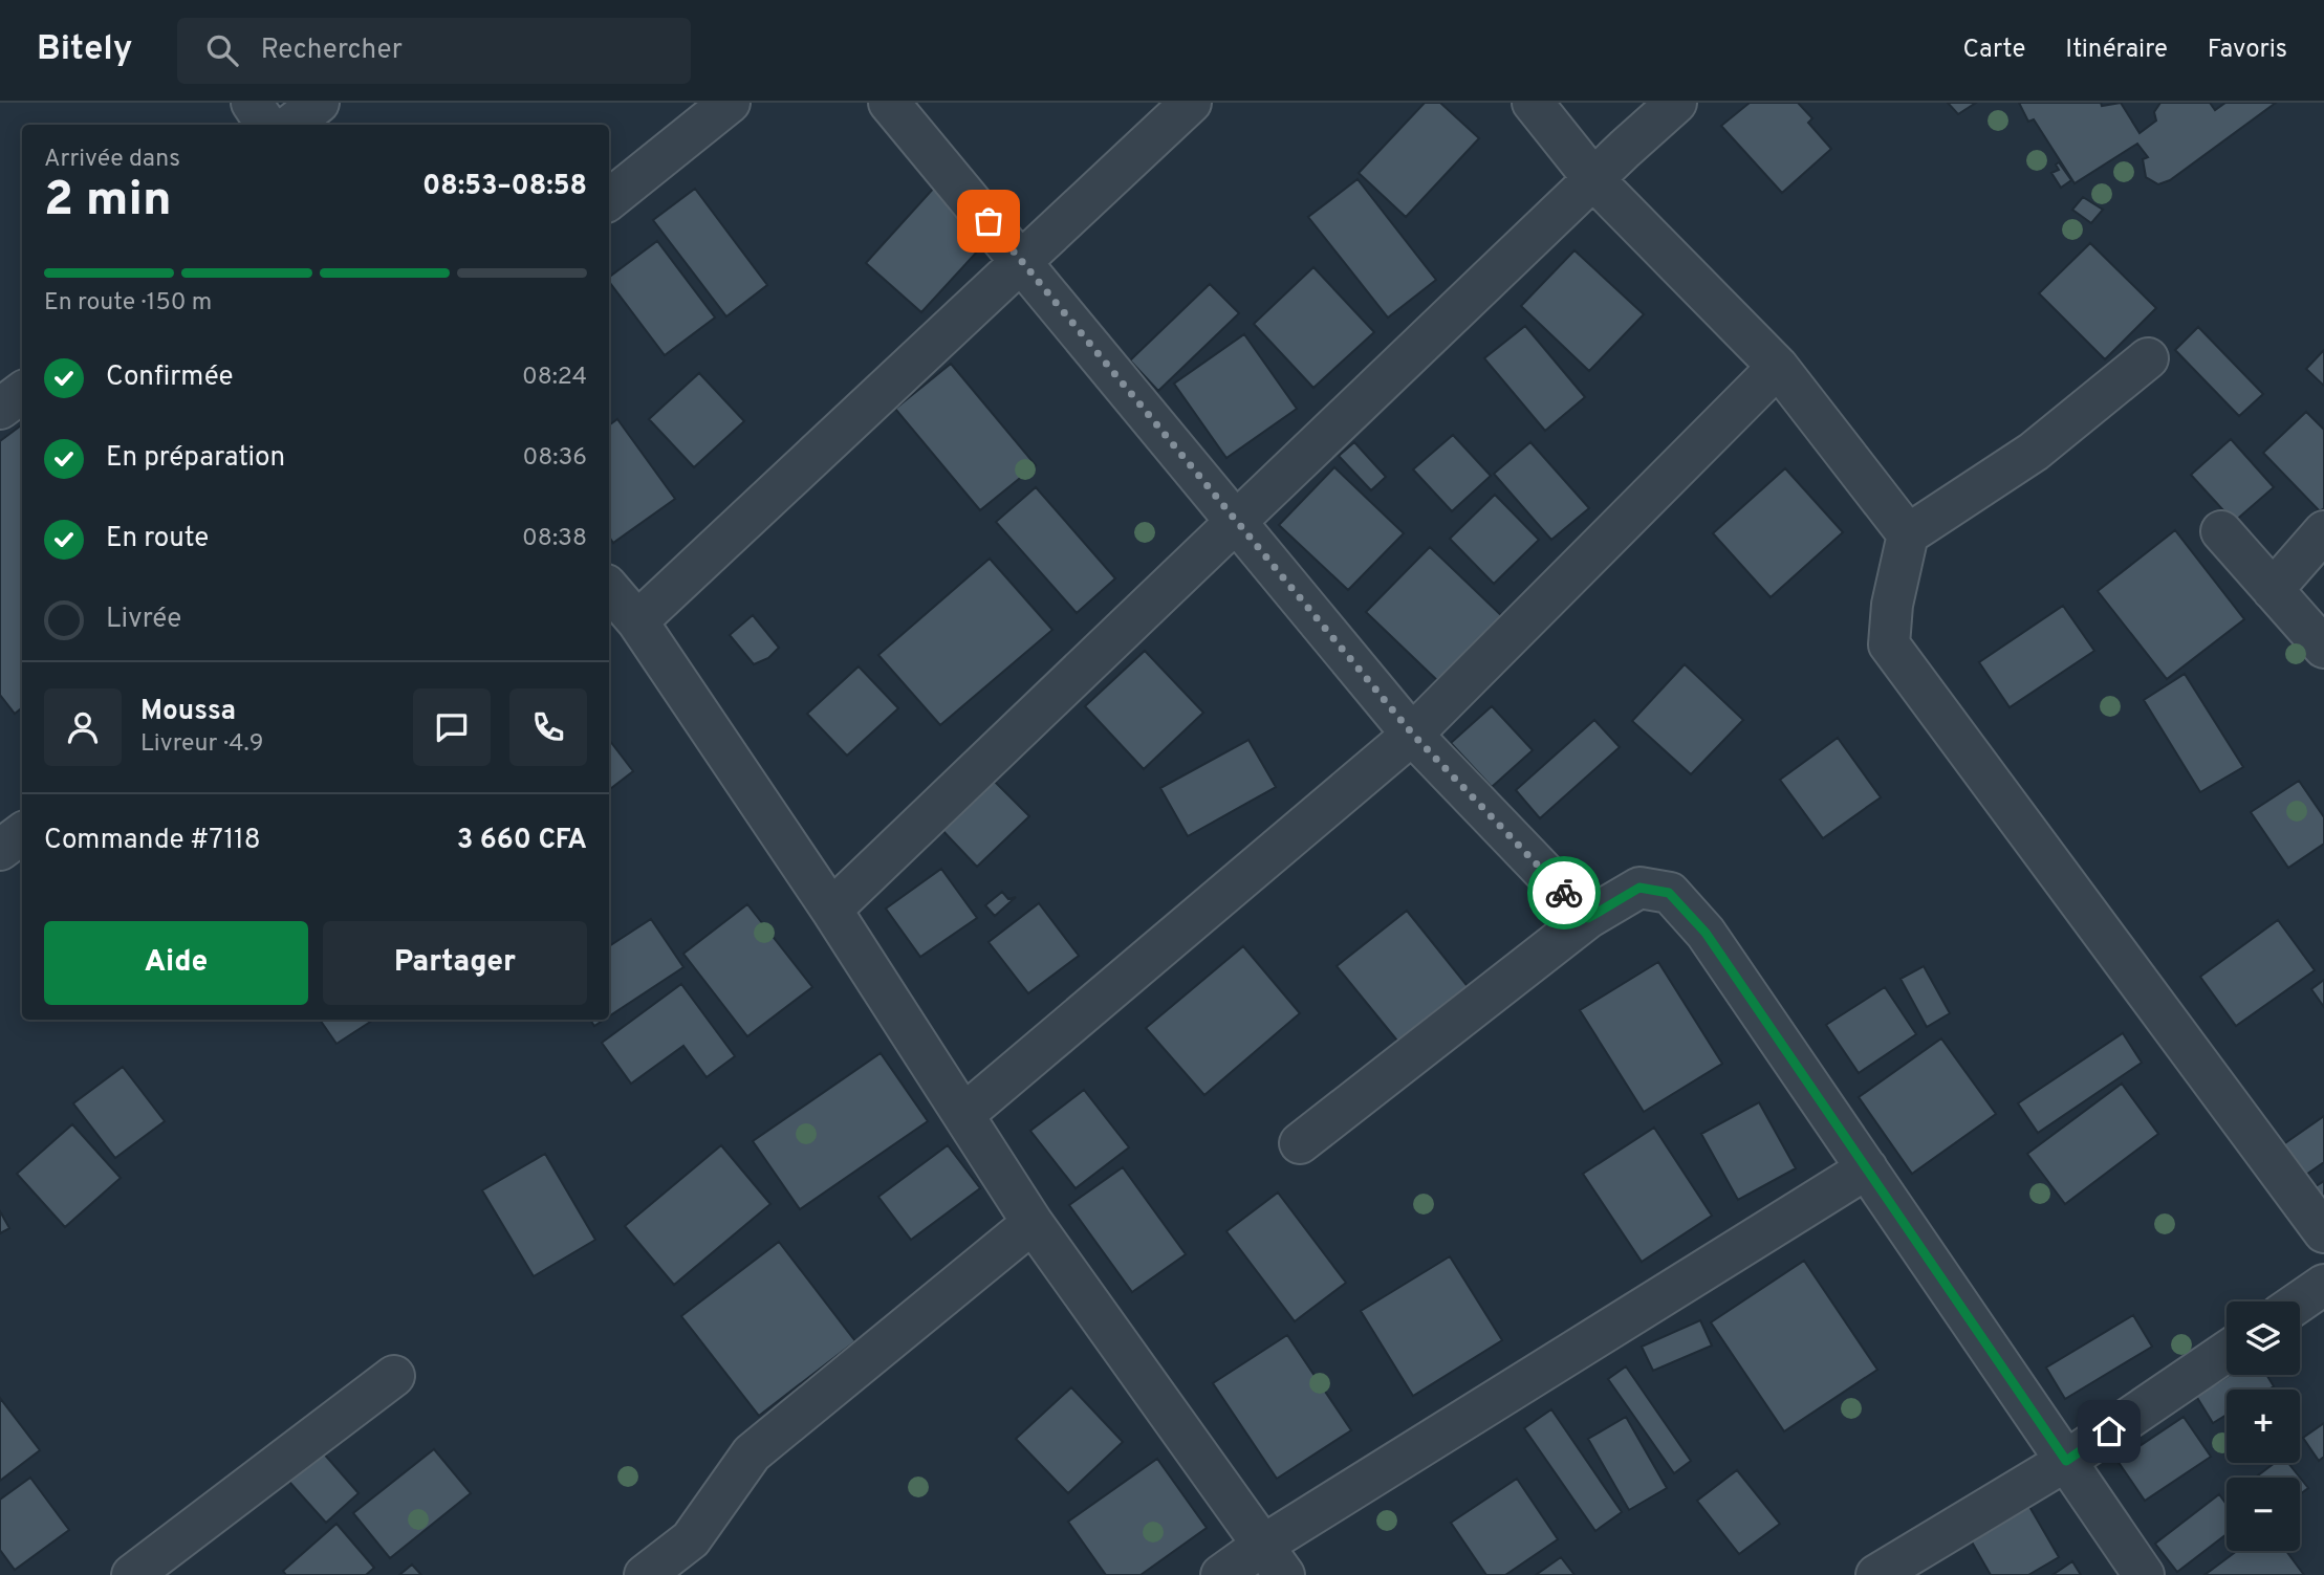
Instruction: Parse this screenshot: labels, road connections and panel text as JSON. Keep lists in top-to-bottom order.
{
  "page": {
    "header": "Bitely",
    "search": "Rechercher",
    "nav": ["Carte", "Itinéraire", "Favoris"],
    "heading": ["2 min", "Arrivée dans", "08:53–08:58"],
    "panel": [
      "Moussa",
      "Livreur · 4.9",
      "Commande #7118",
      "3 660 CFA"
    ],
    "bar": "En route · 150 m",
    "list": [
      ["Confirmée", "08:24"],
      ["En préparation", "08:36"],
      ["En route", "08:38"],
      "Livrée"
    ],
    "buttons": ["Aide", "Partager"],
    "map_buttons": ["+", "−"]
  }
}
